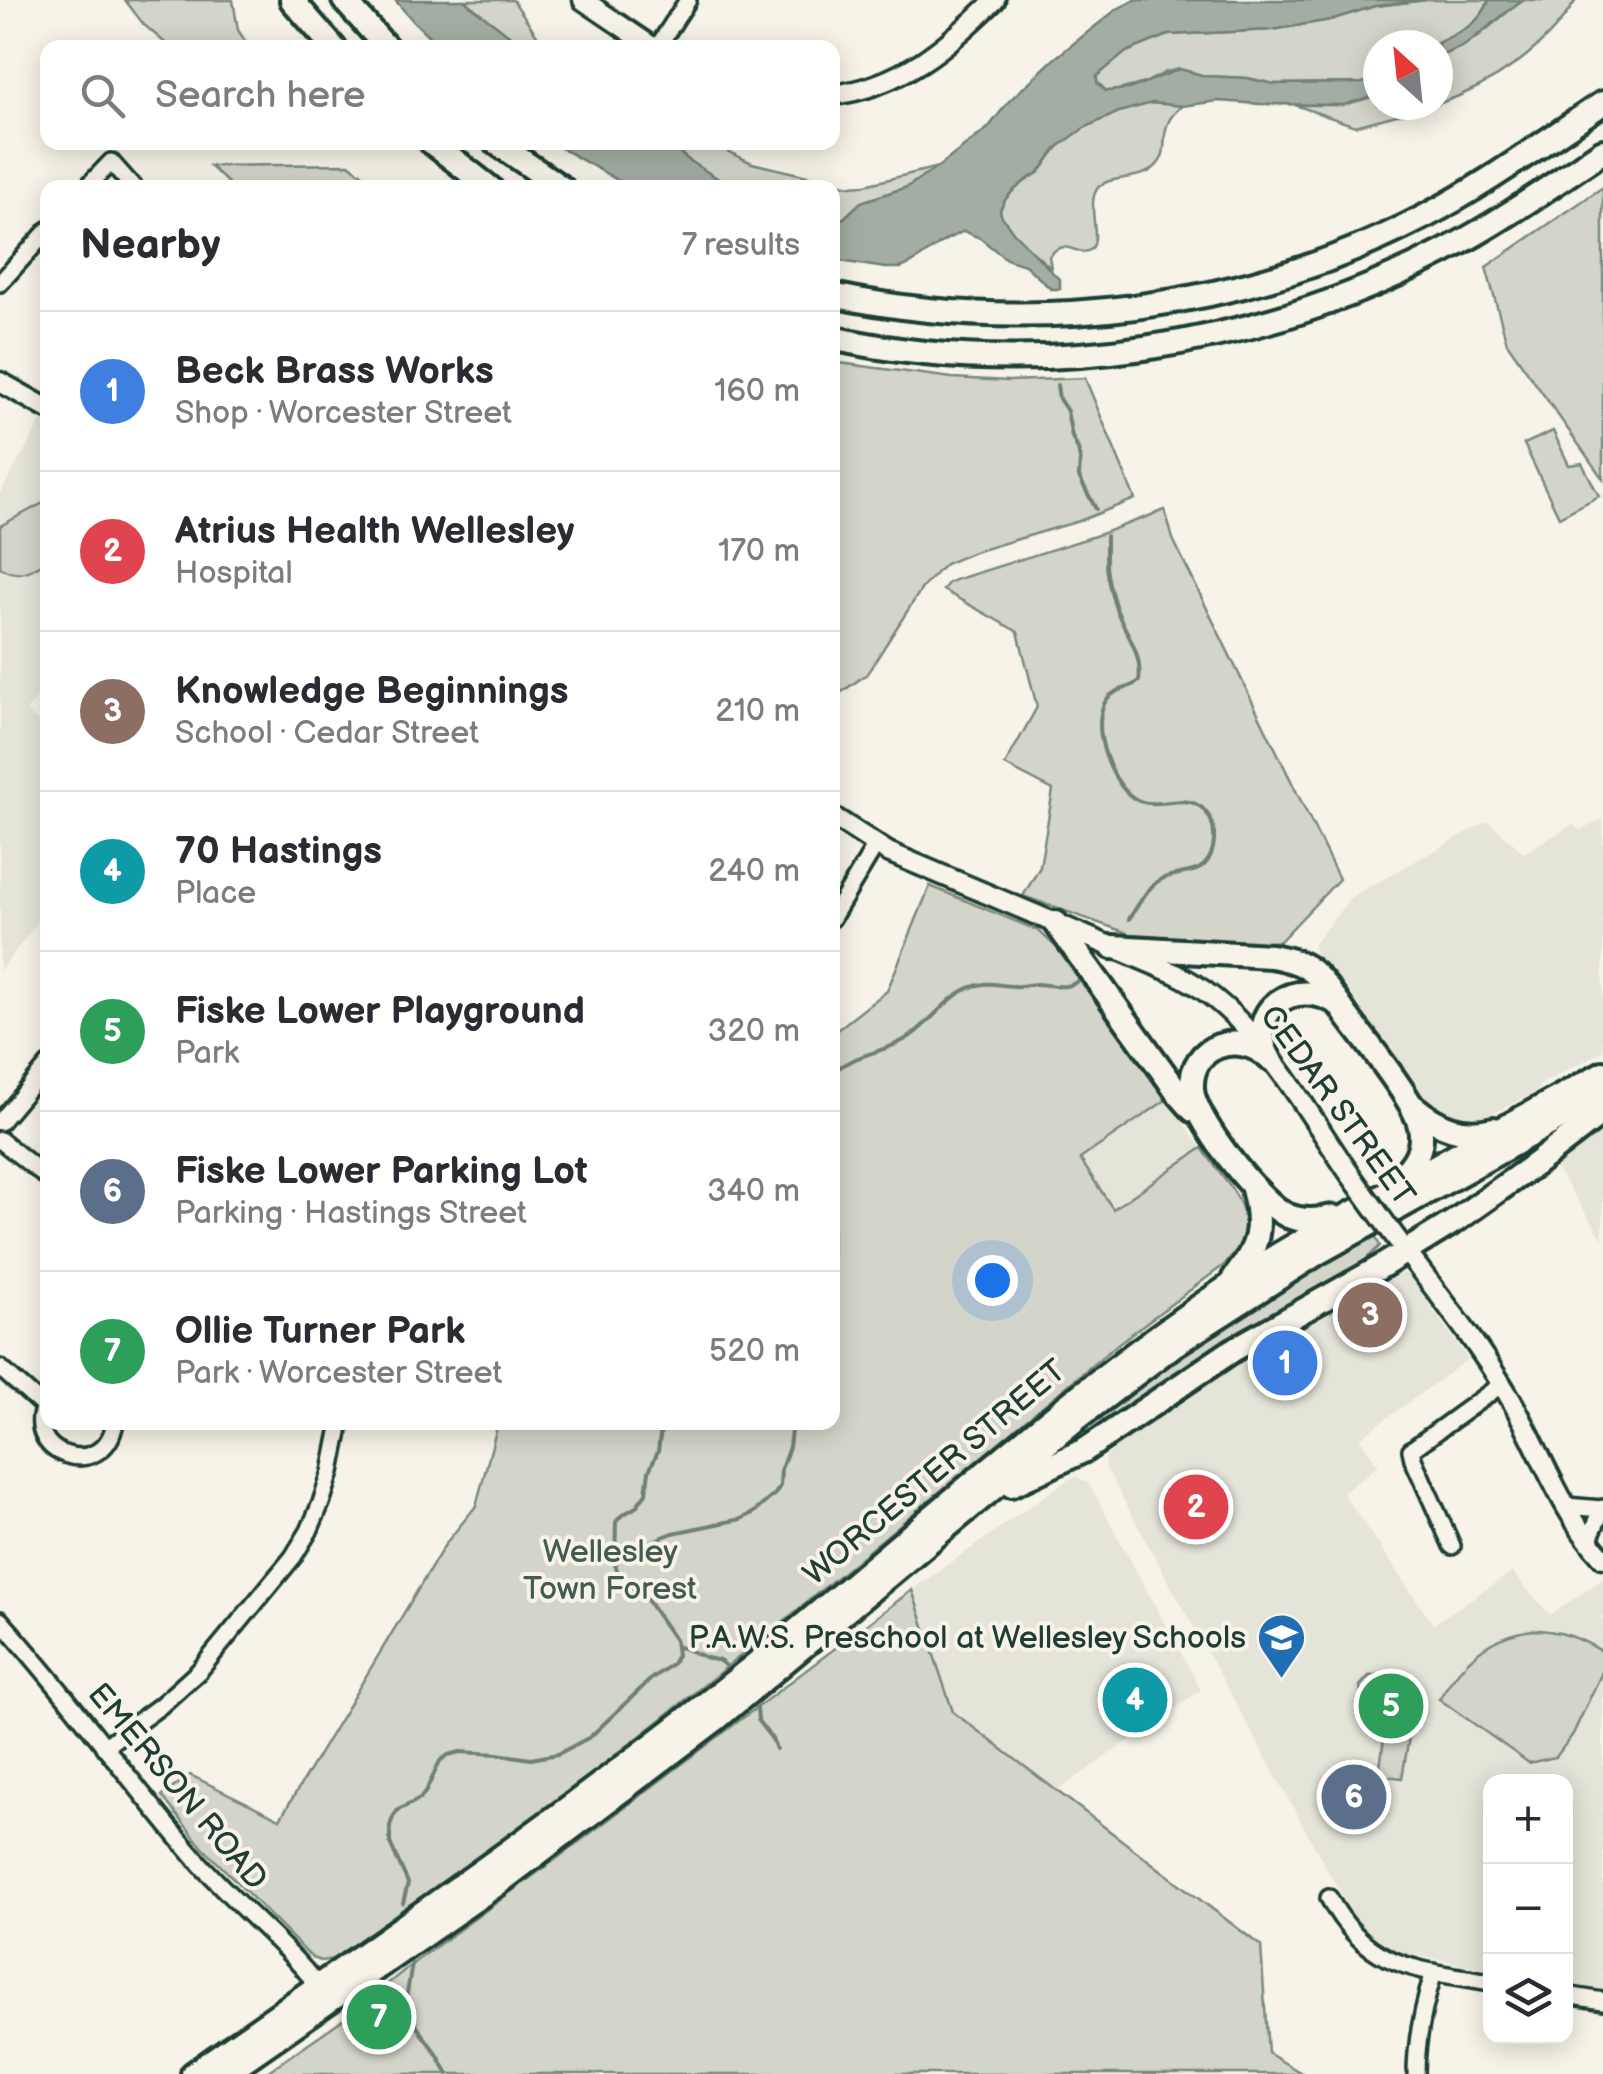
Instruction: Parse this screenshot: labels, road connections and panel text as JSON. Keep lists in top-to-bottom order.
{
  "streets": {
    "highway": ["WORCESTER STREET"],
    "main road": ["CEDAR STREET"],
    "street": ["EMERSON ROAD"]
  },
  "crossings": [
    ["WORCESTER STREET", "EMERSON ROAD"]
  ],
  "parks": ["Wellesley Town Forest"],
  "places": {
    "school or university": ["P.A.W.S. Preschool at Wellesley Schools"]
  },
  "north": "top left",
  "page": {
    "search": "Search here",
    "heading": ["Nearby", "7 results"],
    "list": [
      {
        "mark": "1",
        "name": "Beck Brass Works",
        "note": "Shop · Worcester Street",
        "value": "160 m"
      },
      {
        "mark": "2",
        "name": "Atrius Health Wellesley",
        "note": "Hospital",
        "value": "170 m"
      },
      {
        "mark": "3",
        "name": "Knowledge Beginnings",
        "note": "School · Cedar Street",
        "value": "210 m"
      },
      {
        "mark": "4",
        "name": "70 Hastings",
        "note": "Place",
        "value": "240 m"
      },
      {
        "mark": "5",
        "name": "Fiske Lower Playground",
        "note": "Park",
        "value": "320 m"
      },
      {
        "mark": "6",
        "name": "Fiske Lower Parking Lot",
        "note": "Parking · Hastings Street",
        "value": "340 m"
      },
      {
        "mark": "7",
        "name": "Ollie Turner Park",
        "note": "Park · Worcester Street",
        "value": "520 m"
      }
    ],
    "pins": [
      "3",
      "1",
      "2",
      "4",
      "5",
      "6",
      "7"
    ],
    "map_buttons": ["+", "−"]
  }
}
